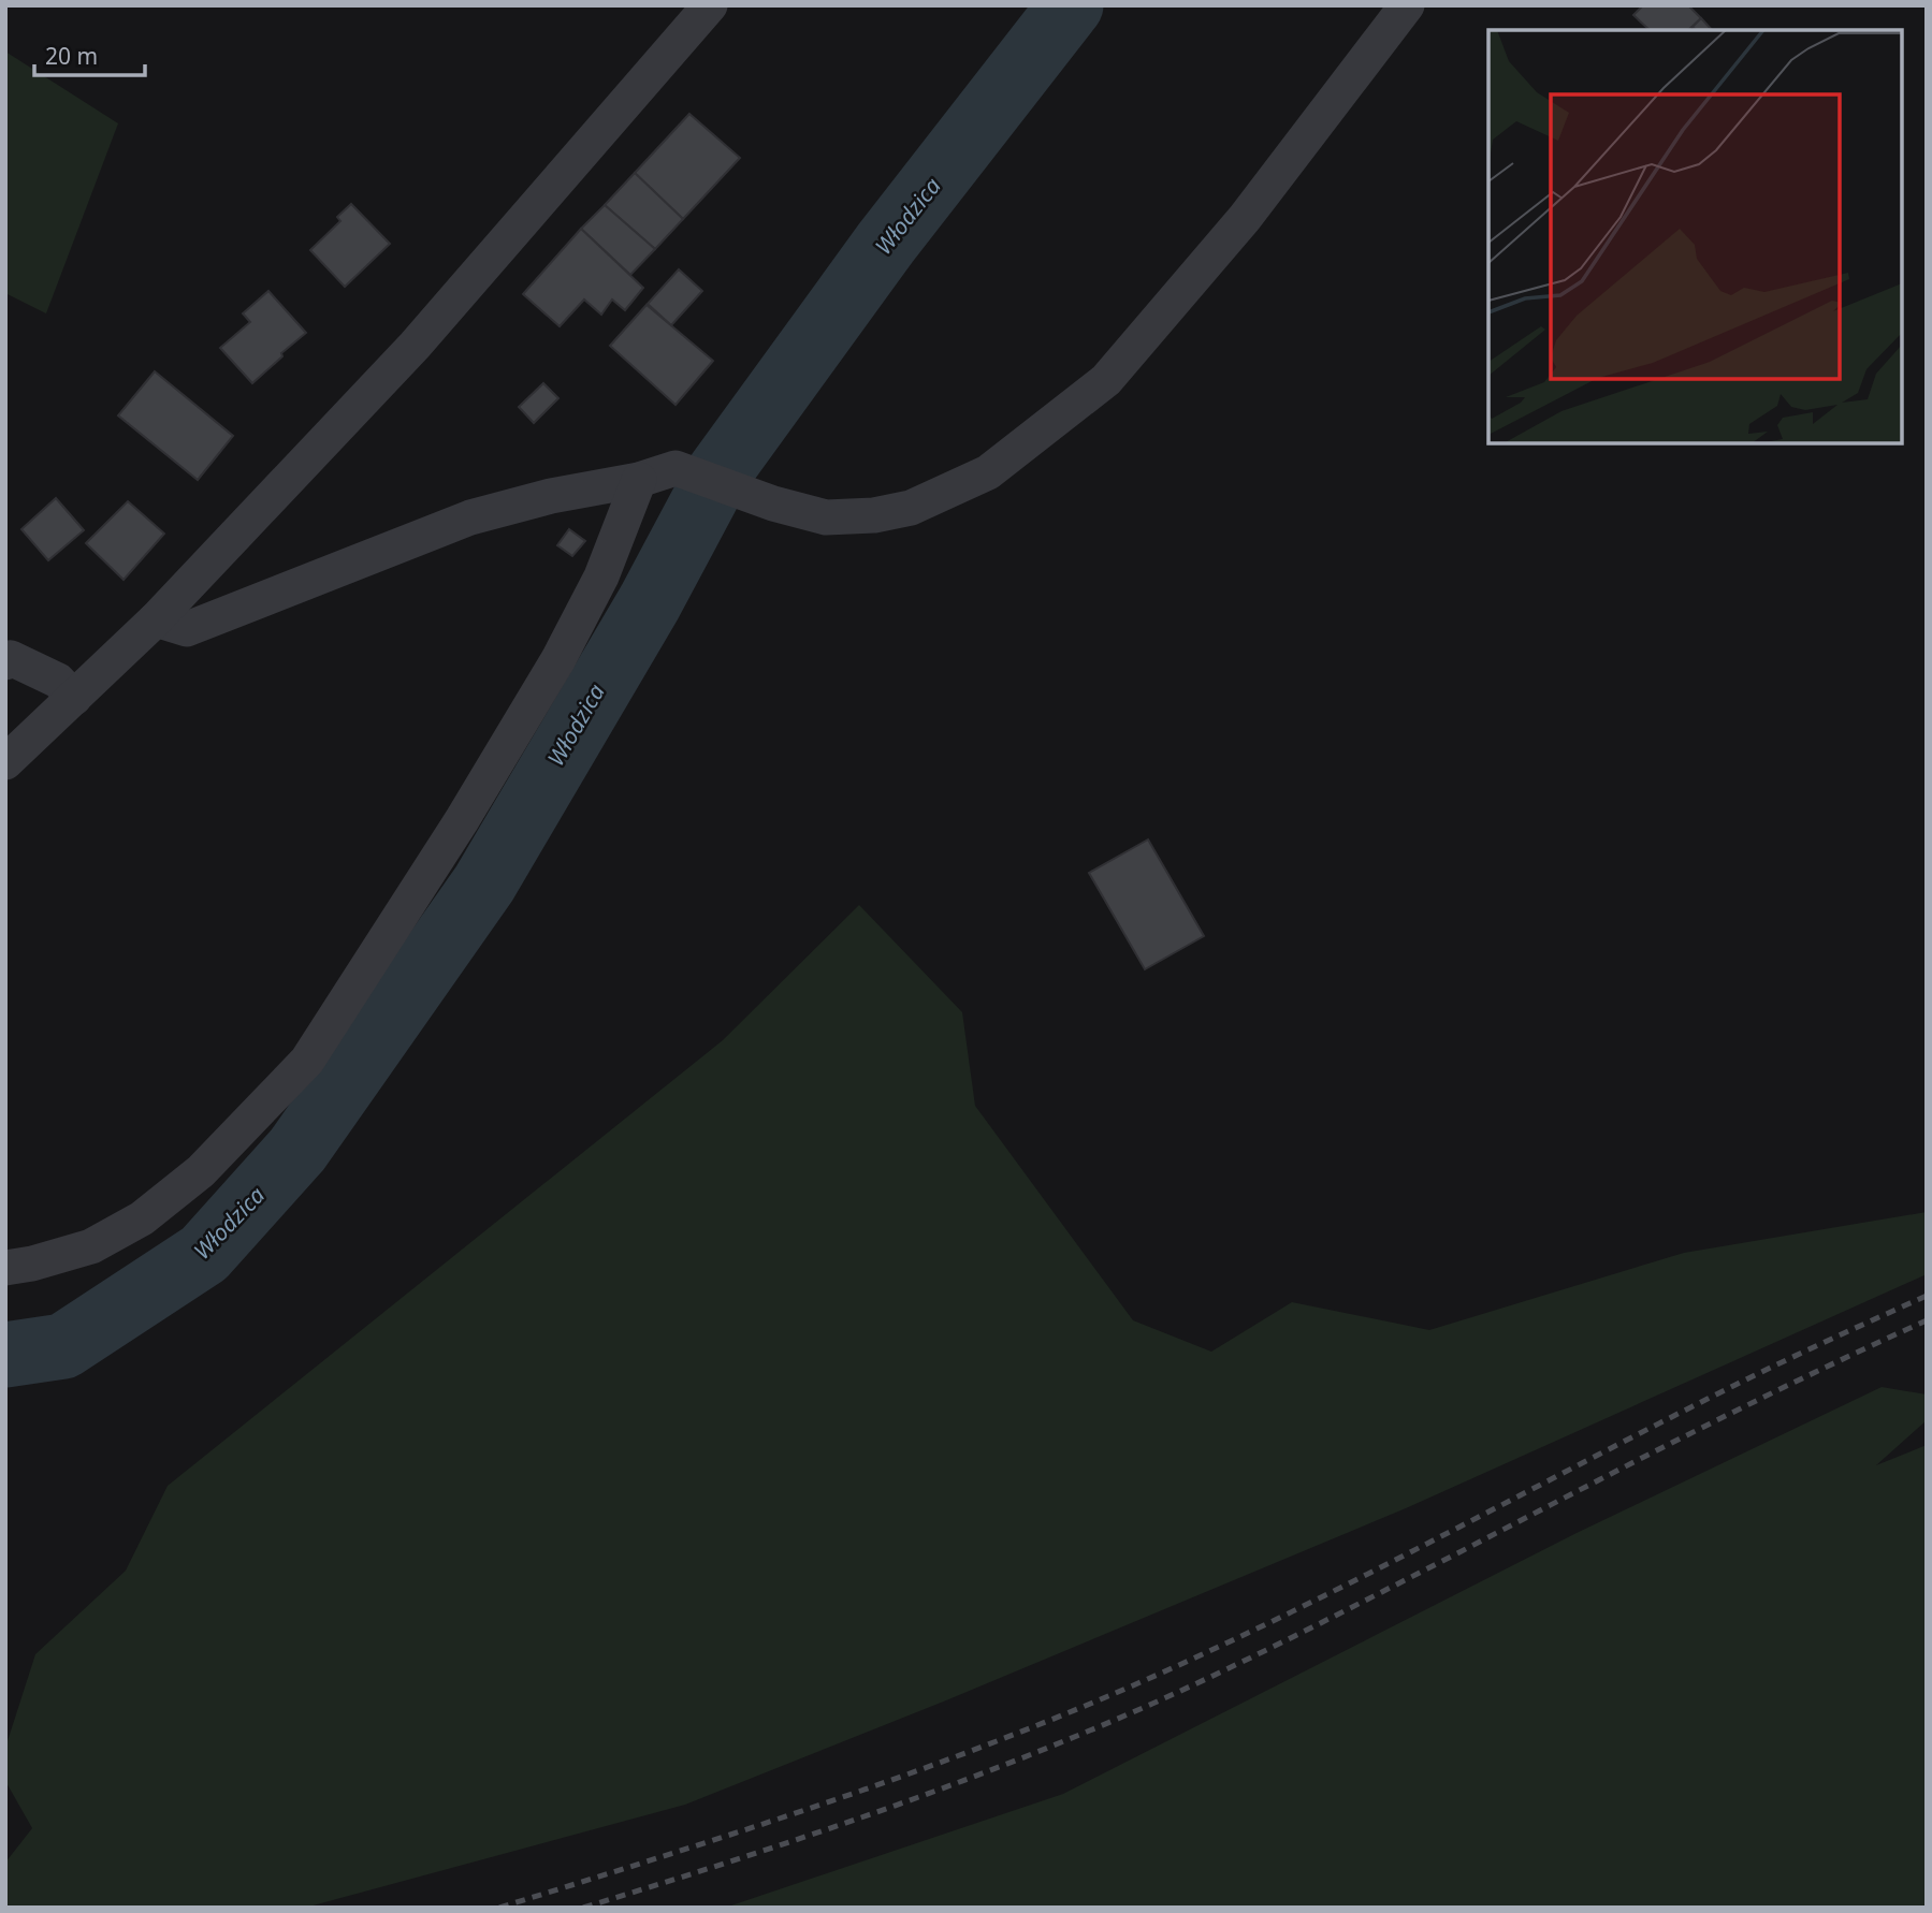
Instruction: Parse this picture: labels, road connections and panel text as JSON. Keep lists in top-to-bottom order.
{
  "water": ["Włodzica"],
  "scale_bar": "20 m"
}
